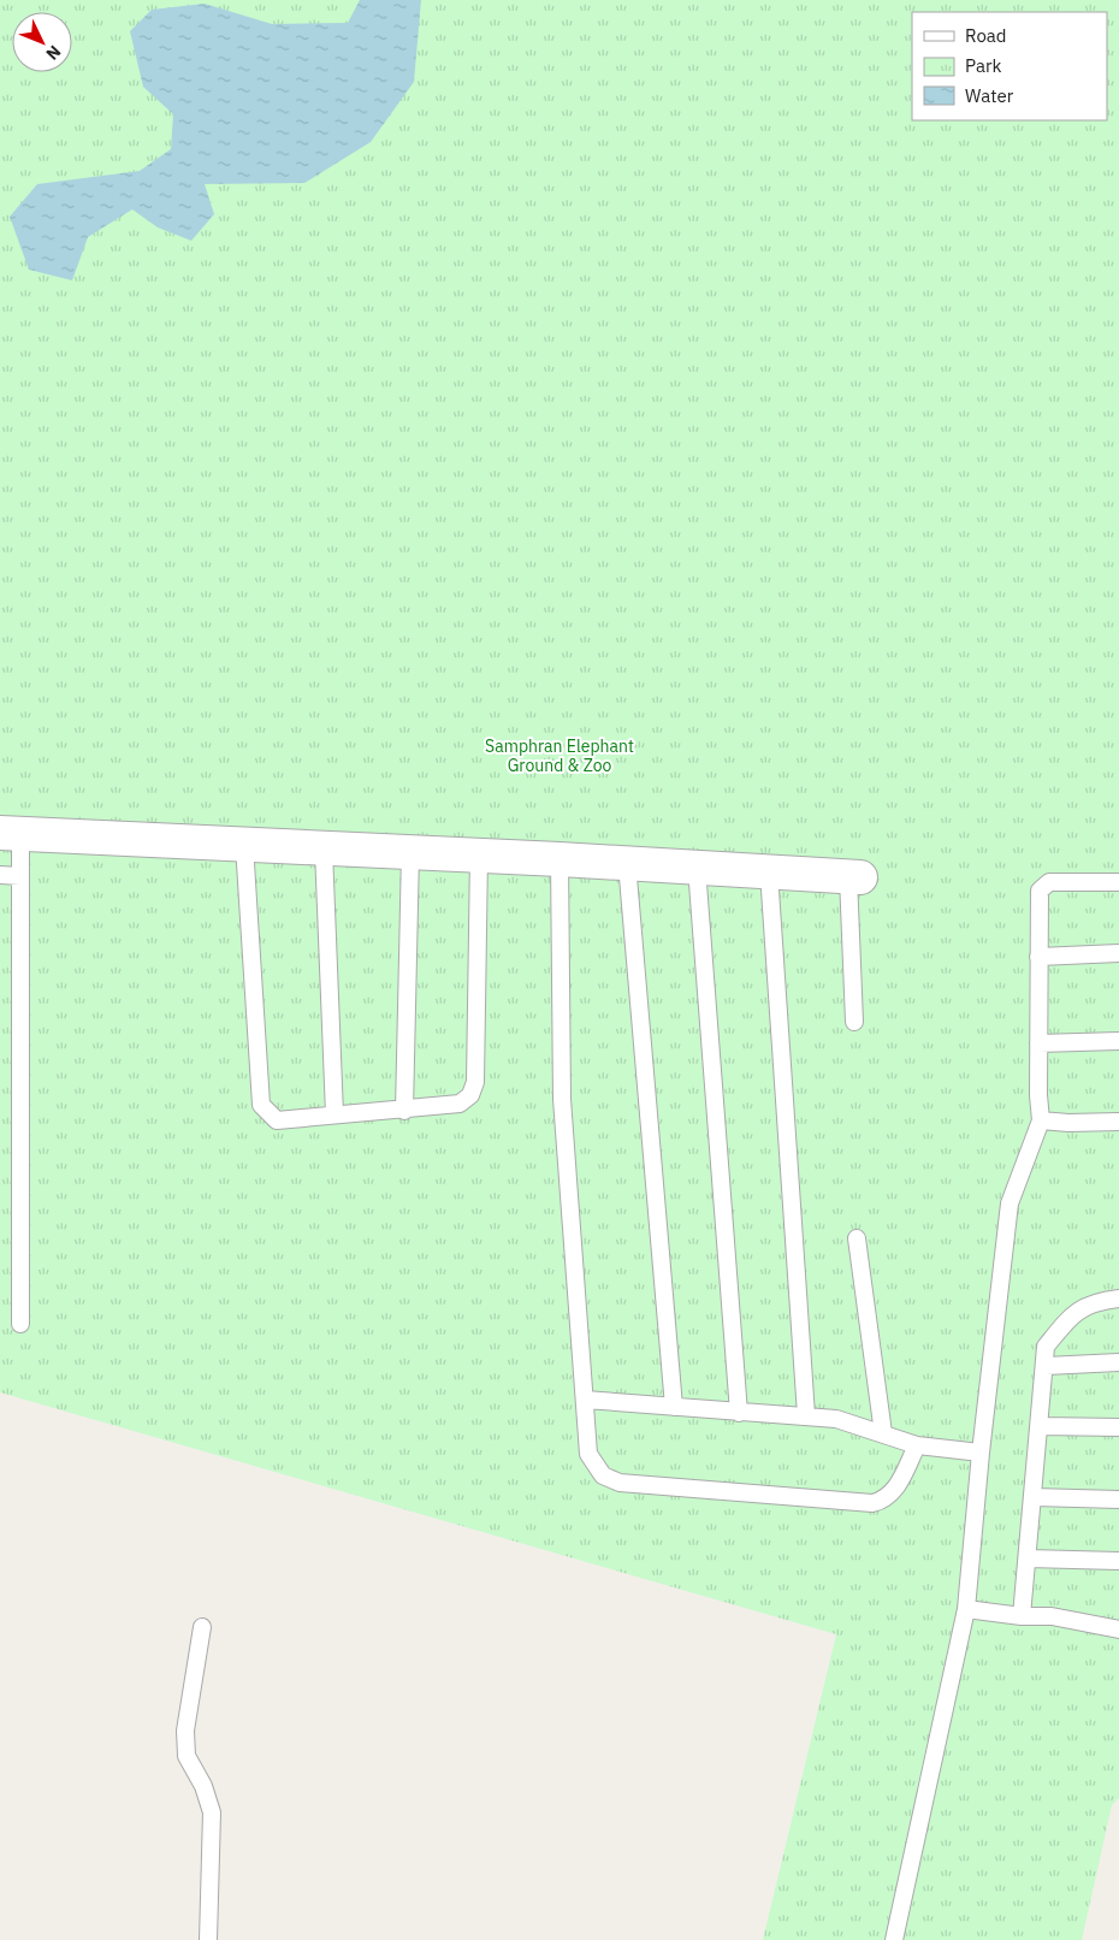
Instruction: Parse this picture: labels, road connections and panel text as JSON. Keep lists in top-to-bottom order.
{
  "parks": ["Samphran Elephant Ground & Zoo"],
  "legend": ["Road", "Park", "Water"],
  "north": "bottom right"
}
